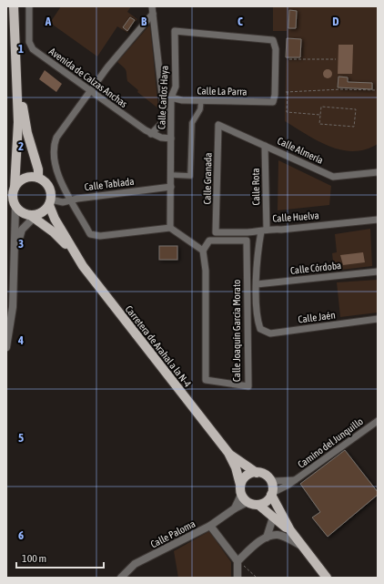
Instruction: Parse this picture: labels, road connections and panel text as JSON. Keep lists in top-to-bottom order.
{
  "streets": {
    "main road": ["Carretera de Arahal a la N-4"],
    "street": [
      "Avenida de Calzas Anchas",
      "Calle La Parra",
      "Calle Carlos Haya",
      "Calle Almería",
      "Calle Granada",
      "Calle Tablada",
      "Calle Rota",
      "Calle Huelva",
      "Calle Córdoba",
      "Calle Jaén",
      "Calle Joaquín García Morato",
      "Camino del Junquillo",
      "Calle Paloma"
    ]
  },
  "crossings": [
    ["Avenida de Calzas Anchas", "Calle Carlos Haya"],
    ["Calle La Parra", "Calle Carlos Haya"],
    ["Calle Carlos Haya", "Calle Tablada"],
    ["Calle Almería", "Calle Granada"],
    ["Calle Almería", "Calle Rota"],
    ["Calle Granada", "Calle Huelva"],
    ["Calle Tablada", "Carretera de Arahal a la N-4"],
    ["Calle Rota", "Calle Huelva"],
    ["Calle Rota", "Calle Córdoba"],
    ["Calle Rota", "Calle Jaén"],
    ["Carretera de Arahal a la N-4", "Camino del Junquillo"],
    ["Carretera de Arahal a la N-4", "Calle Paloma"],
    ["Camino del Junquillo", "Calle Paloma"]
  ],
  "scale_bar": "100 m",
  "grid": {
    "columns": [
      "A",
      "B",
      "C",
      "D"
    ],
    "rows": [
      "1",
      "2",
      "3",
      "4",
      "5",
      "6"
    ]
  }
}
